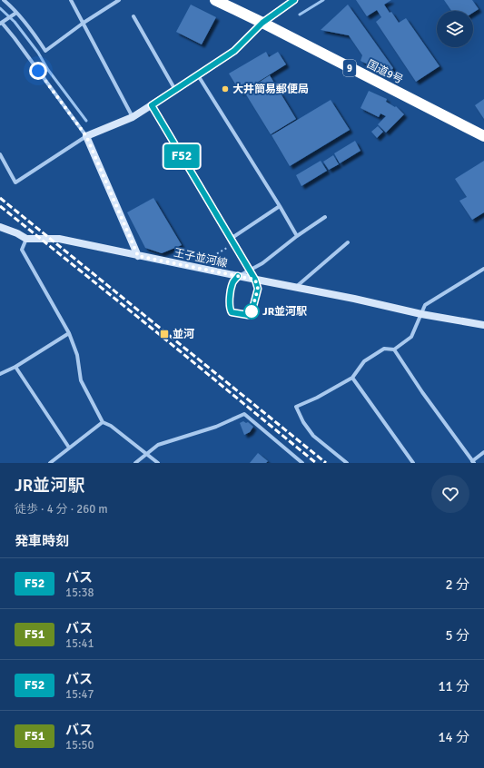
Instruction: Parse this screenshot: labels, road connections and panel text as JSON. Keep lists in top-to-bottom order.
{
  "streets": {
    "highway": ["9", "国道9号"],
    "street": ["王子並河線"]
  },
  "places": {
    "other": ["大井簡易郵便局", "JR並河駅"],
    "transit": ["並河"]
  },
  "lines": ["bus line F52"],
  "page": {
    "on_map": "F52",
    "heading": [
      ["JR並河駅", "徒歩 · 4 分 · 260 m"],
      "発車時刻"
    ],
    "list": [
      {
        "mark": "F52",
        "name": "バス",
        "note": "15:38",
        "value": "2 分"
      },
      {
        "mark": "F51",
        "name": "バス",
        "note": "15:41",
        "value": "5 分"
      },
      {
        "mark": "F52",
        "name": "バス",
        "note": "15:47",
        "value": "11 分"
      },
      {
        "mark": "F51",
        "name": "バス",
        "note": "15:50",
        "value": "14 分"
      }
    ]
  }
}
